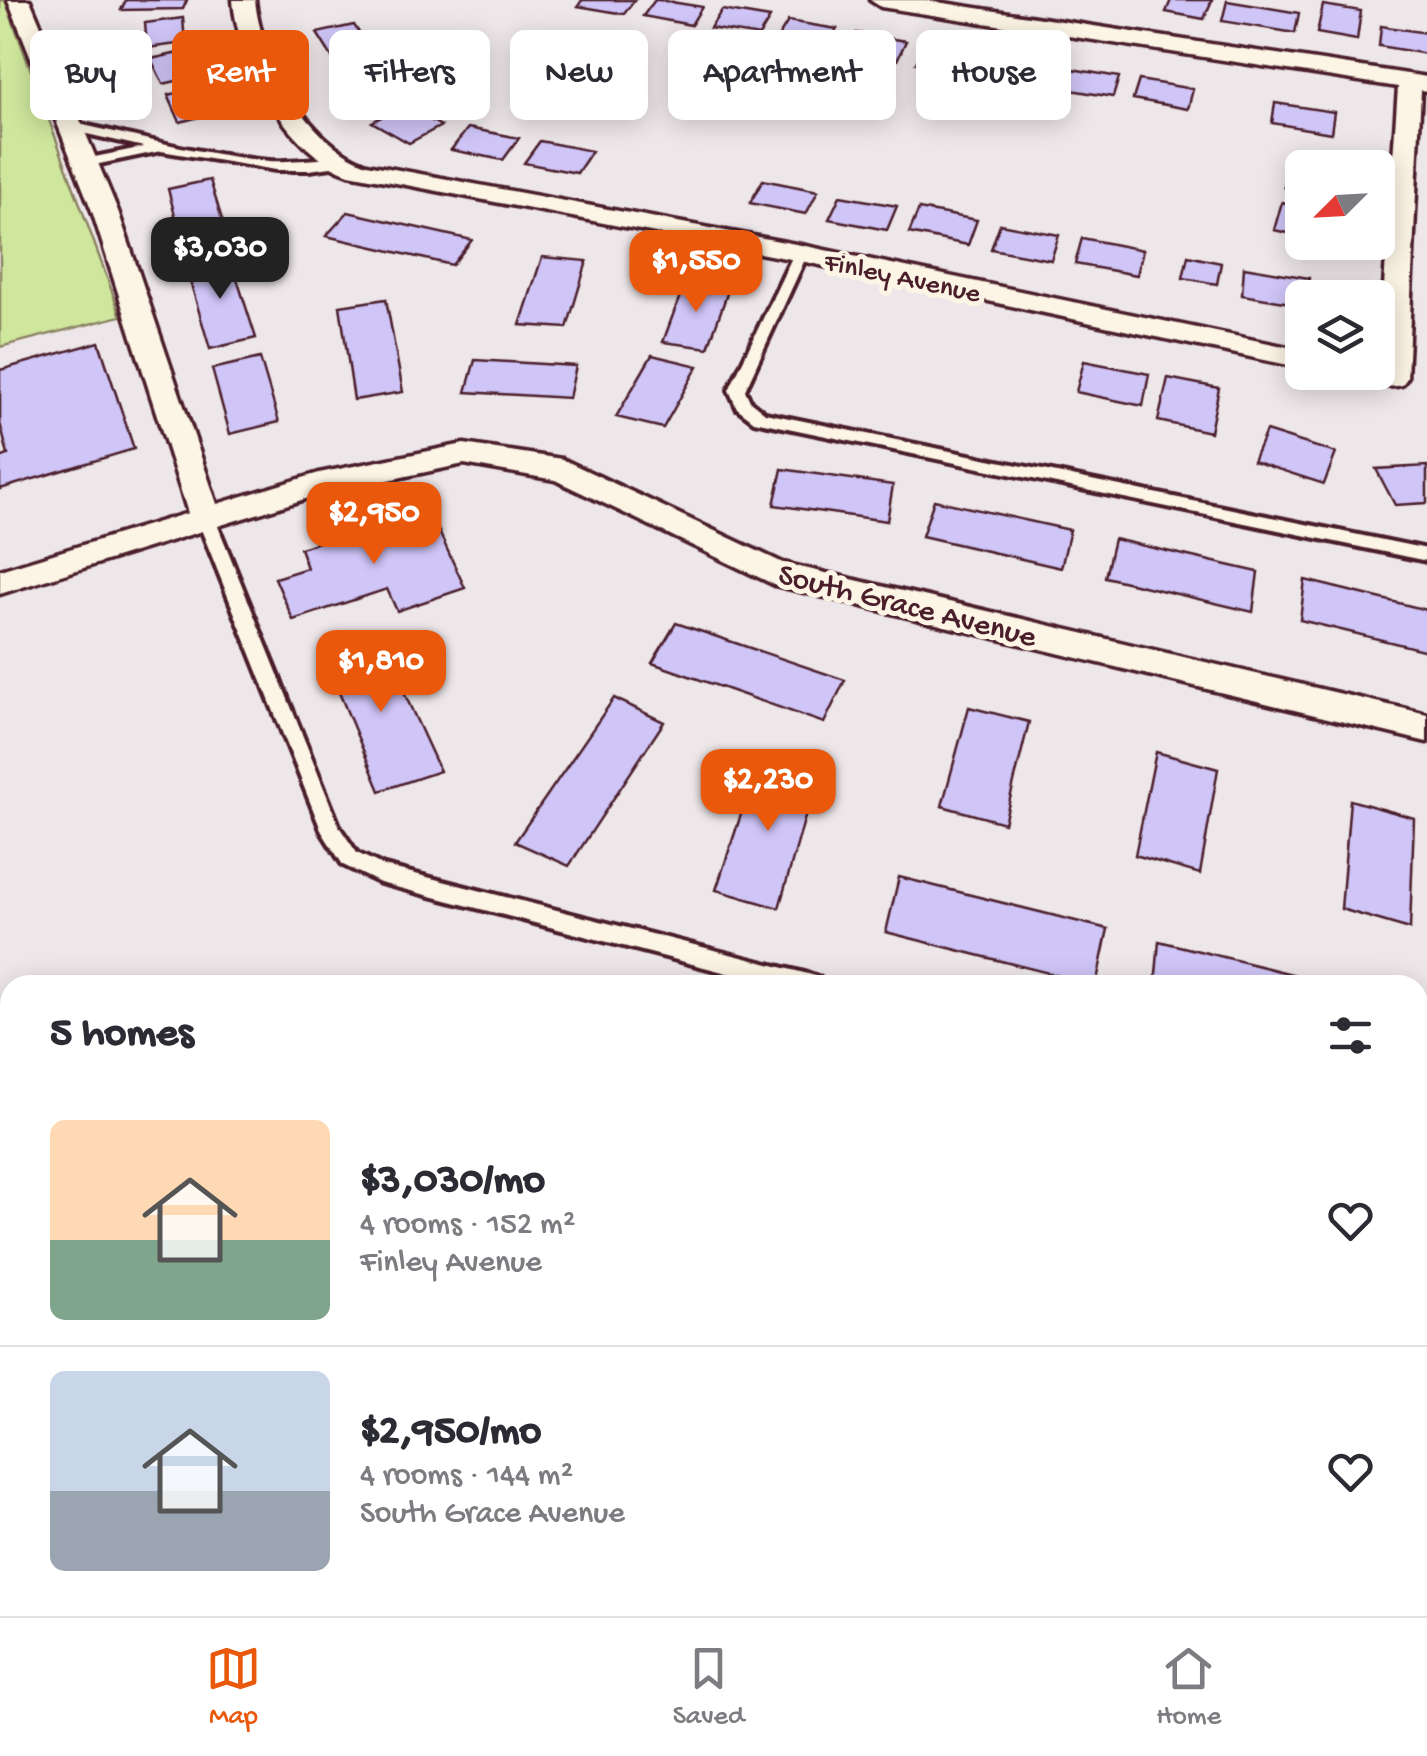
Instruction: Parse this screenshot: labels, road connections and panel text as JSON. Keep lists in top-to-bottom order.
{
  "streets": {
    "street": ["Finley Avenue", "South Grace Avenue"]
  },
  "north": "bottom left",
  "page": {
    "chip": [
      "Buy",
      "Rent",
      "Filters",
      "New",
      "Apartment",
      "House"
    ],
    "price": [
      "$3,030",
      "$1,550",
      "$2,950",
      "$1,810",
      "$2,230"
    ],
    "heading": "5 homes",
    "list": [
      {
        "name": "$3,030/mo",
        "note": "4 rooms · 152 m² · Finley Avenue"
      },
      {
        "name": "$2,950/mo",
        "note": "4 rooms · 144 m² · South Grace Avenue"
      }
    ],
    "tabs": ["Map", "Saved", "Home"]
  }
}
